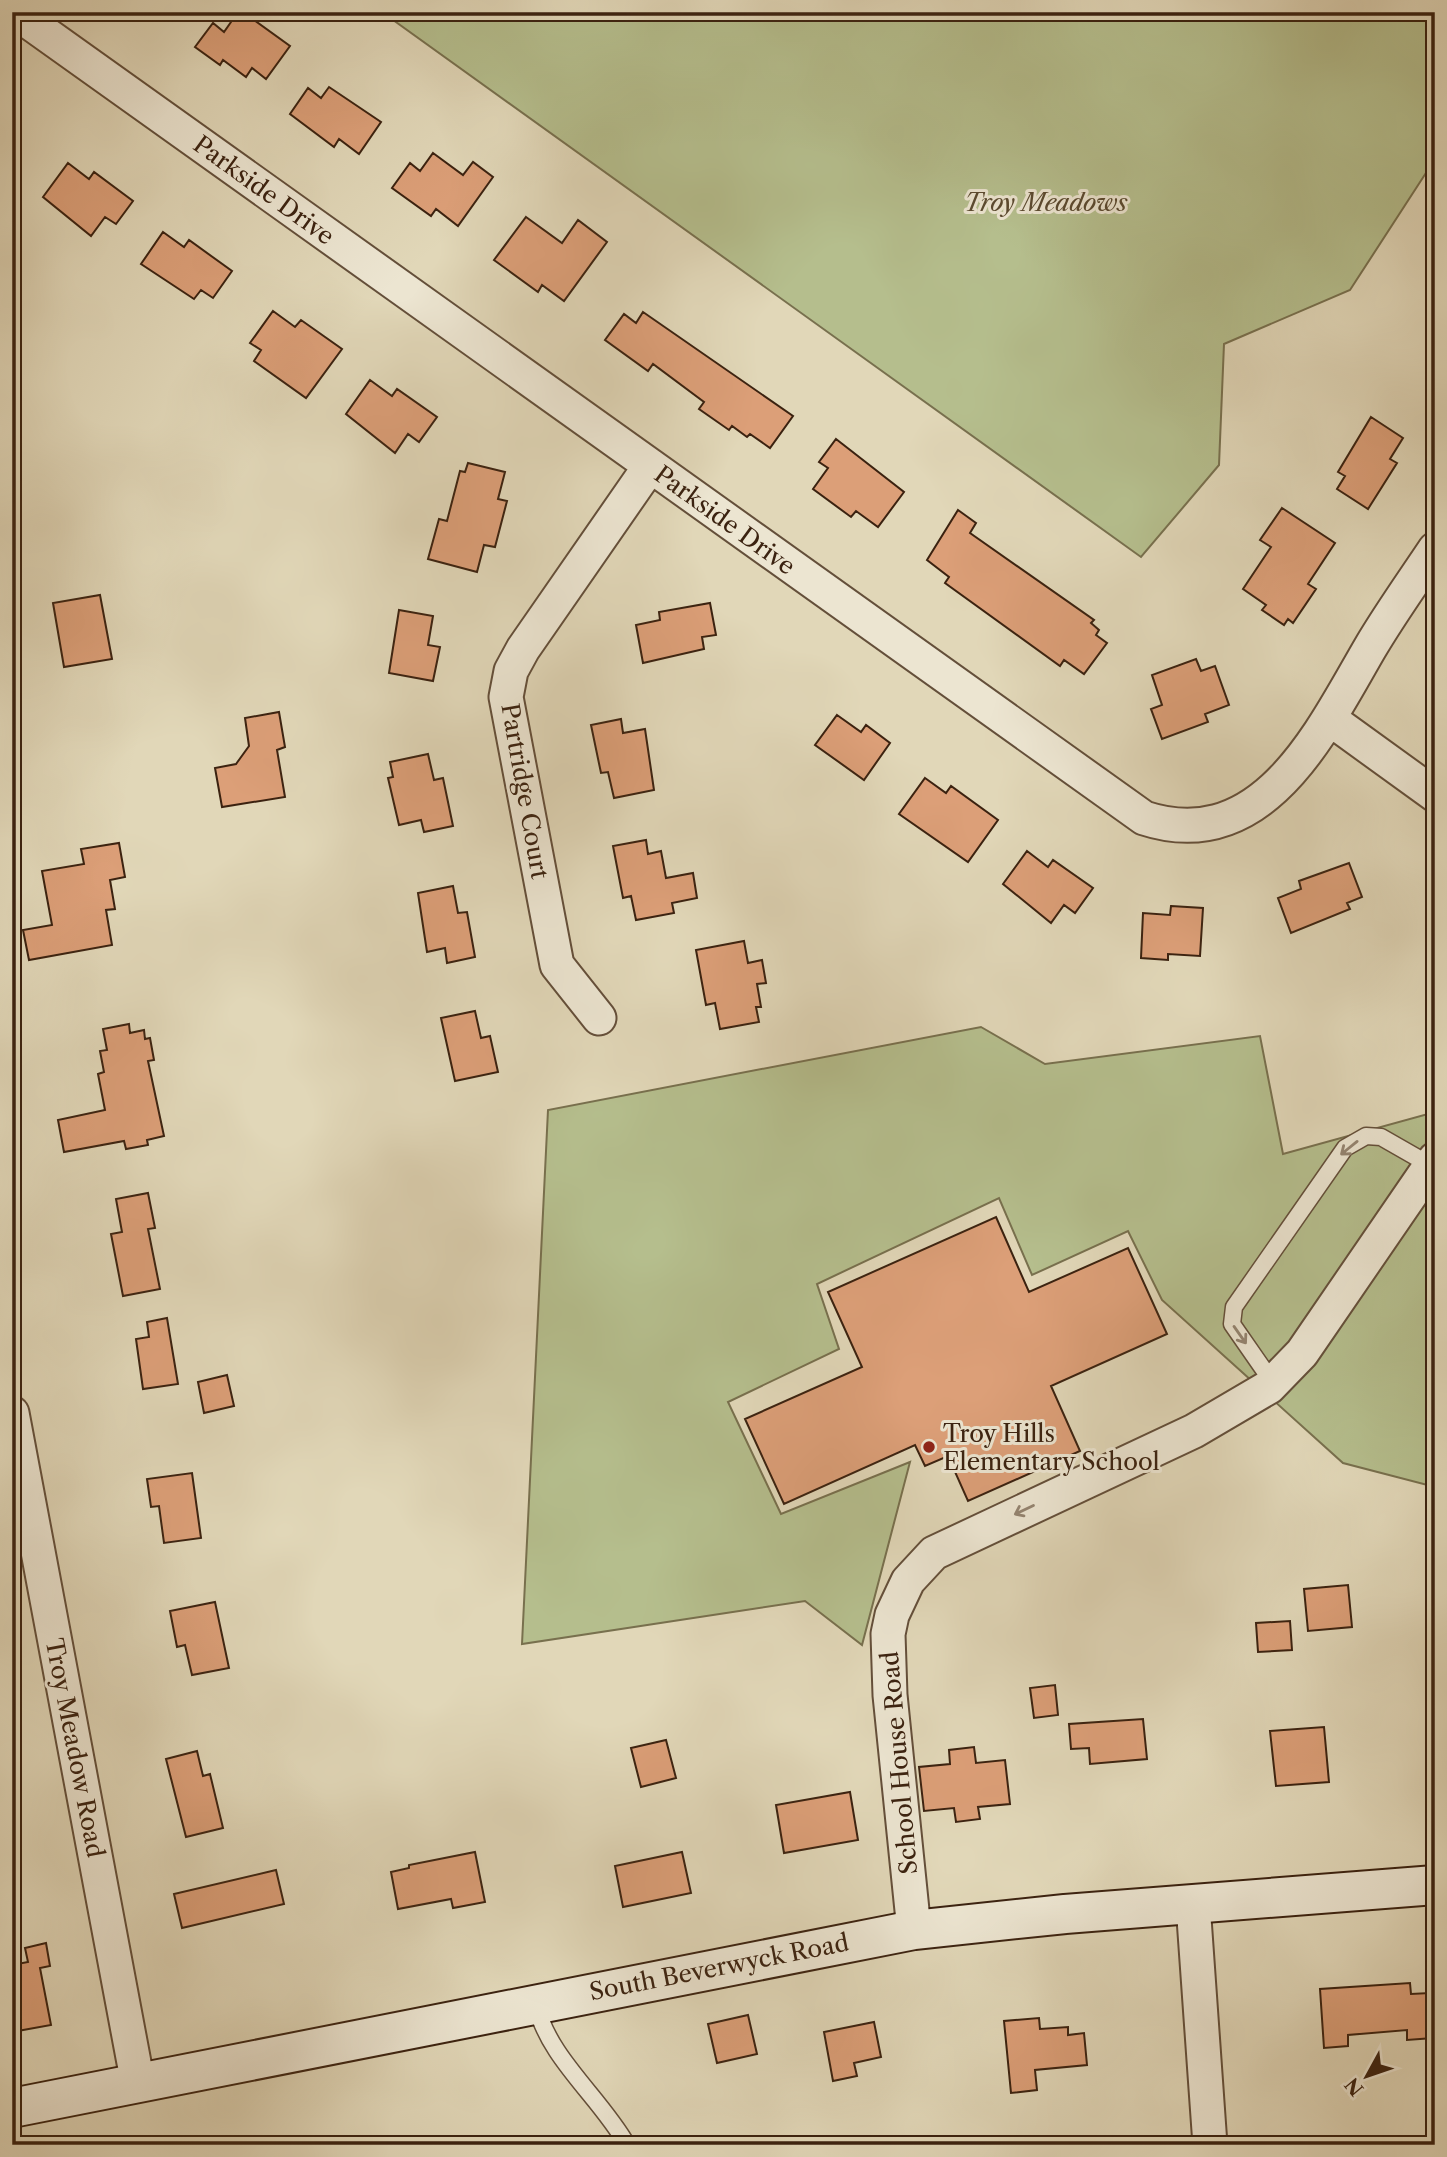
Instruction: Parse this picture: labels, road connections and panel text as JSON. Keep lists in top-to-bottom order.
{
  "streets": {
    "main road": ["South Beverwyck Road"],
    "street": [
      "Parkside Drive",
      "Partridge Court",
      "Troy Meadow Road",
      "School House Road"
    ]
  },
  "crossings": [
    ["Parkside Drive", "Partridge Court"],
    ["Troy Meadow Road", "South Beverwyck Road"],
    ["School House Road", "South Beverwyck Road"]
  ],
  "one_way": ["School House Road"],
  "parks": ["Troy Meadows"],
  "places": ["Troy Hills Elementary School"],
  "north": "bottom left"
}
